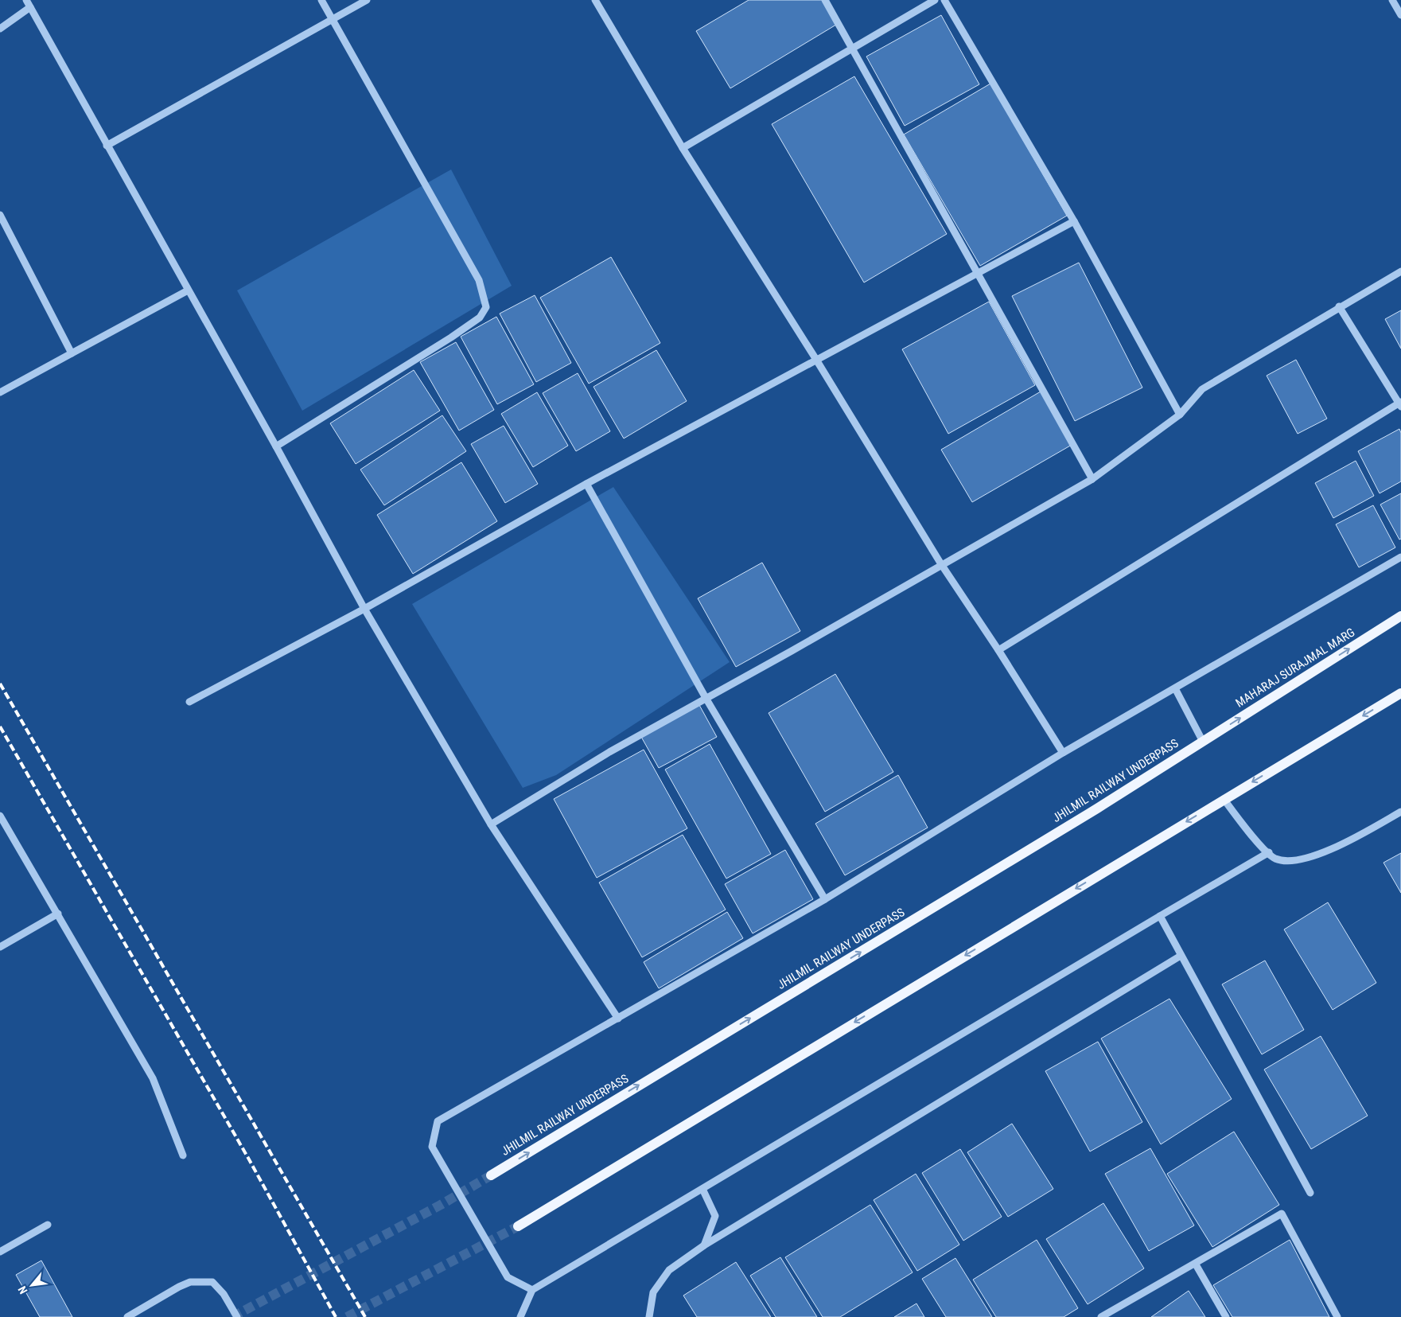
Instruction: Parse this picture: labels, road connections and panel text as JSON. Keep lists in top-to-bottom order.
{
  "streets": {
    "main road": ["MAHARAJ SURAJMAL MARG", "JHILMIL RAILWAY UNDERPASS"]
  },
  "crossings": [
    ["MAHARAJ SURAJMAL MARG", "JHILMIL RAILWAY UNDERPASS"]
  ],
  "north": "bottom left"
}
